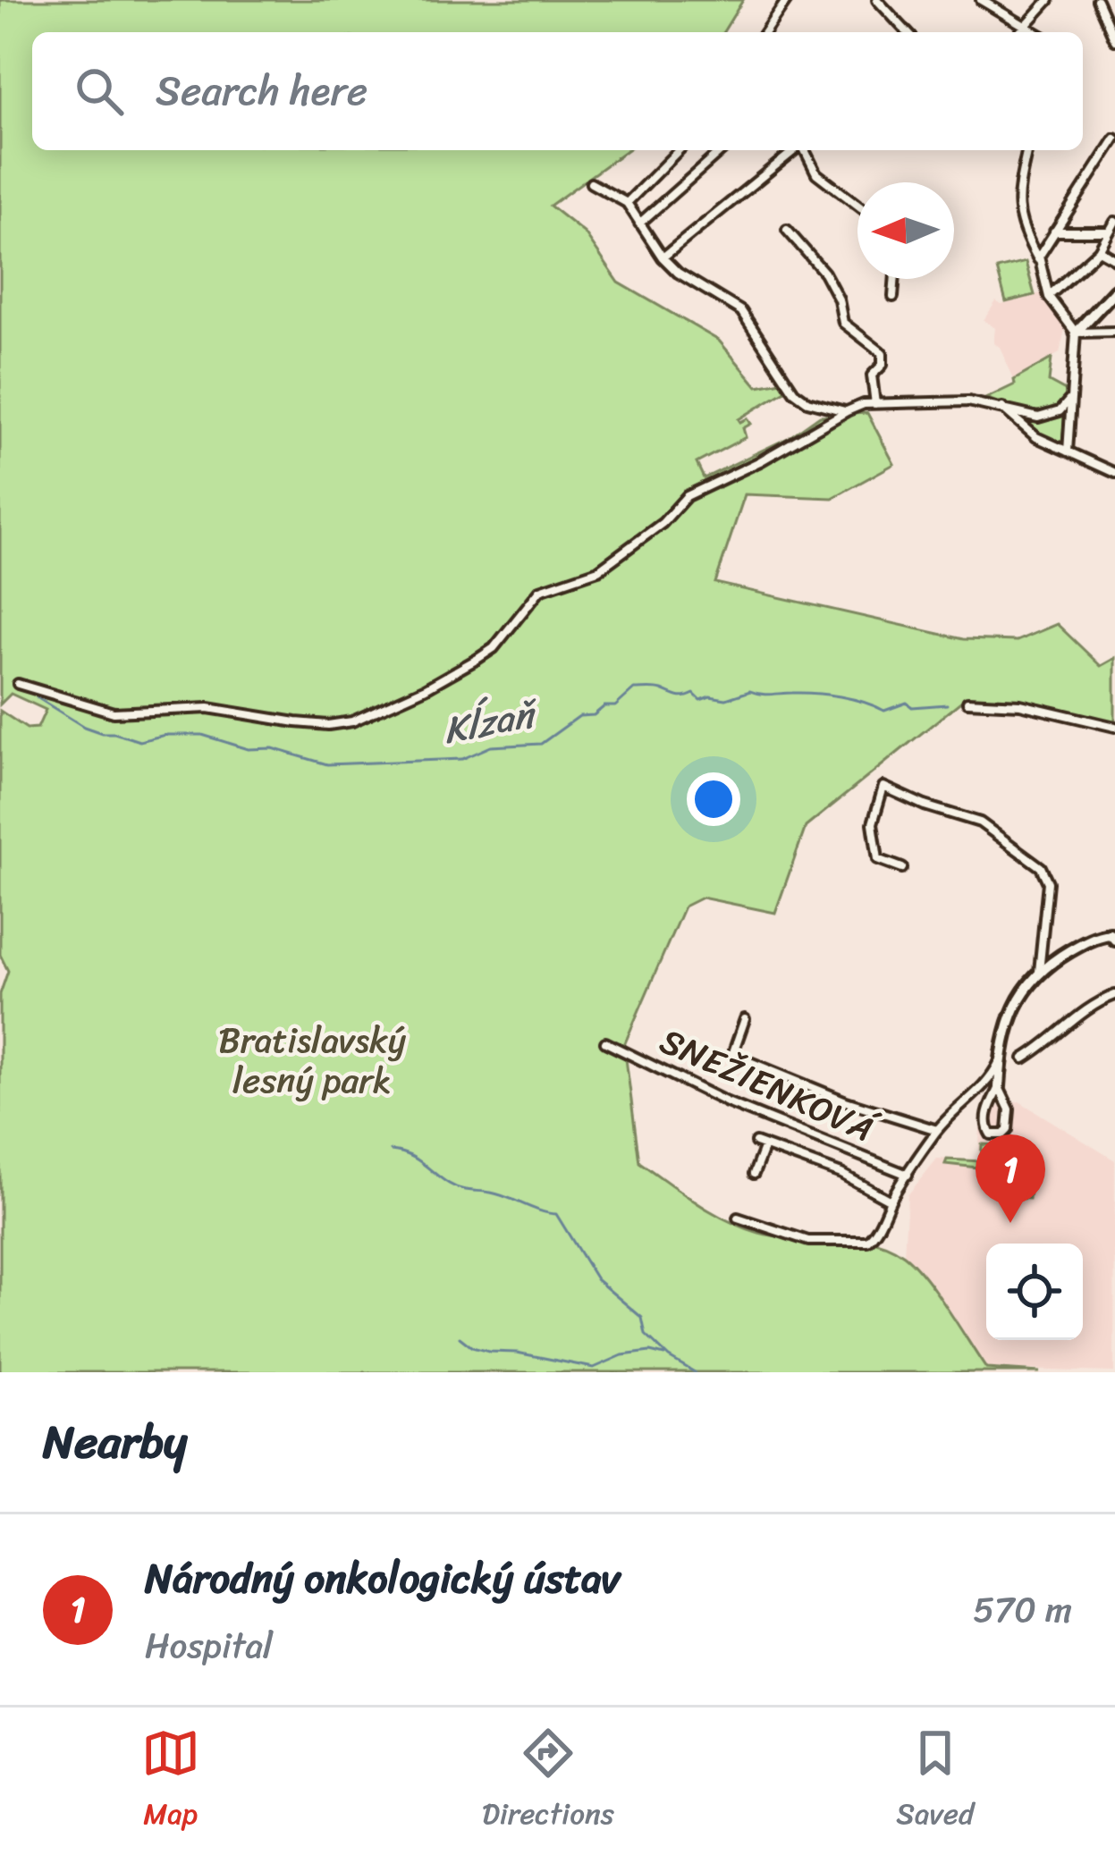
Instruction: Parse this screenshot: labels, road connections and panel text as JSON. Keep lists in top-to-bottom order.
{
  "streets": {
    "street": ["SNEŽIENKOVÁ"]
  },
  "water": ["Kĺzaň"],
  "parks": ["Bratislavský lesný park"],
  "north": "left",
  "page": {
    "search": "Search here",
    "pins": "1",
    "heading": "Nearby",
    "list": [
      {
        "mark": "1",
        "name": "Národný onkologický ústav",
        "note": "Hospital",
        "value": "570 m"
      }
    ],
    "nav": ["Map", "Directions", "Saved"]
  }
}
